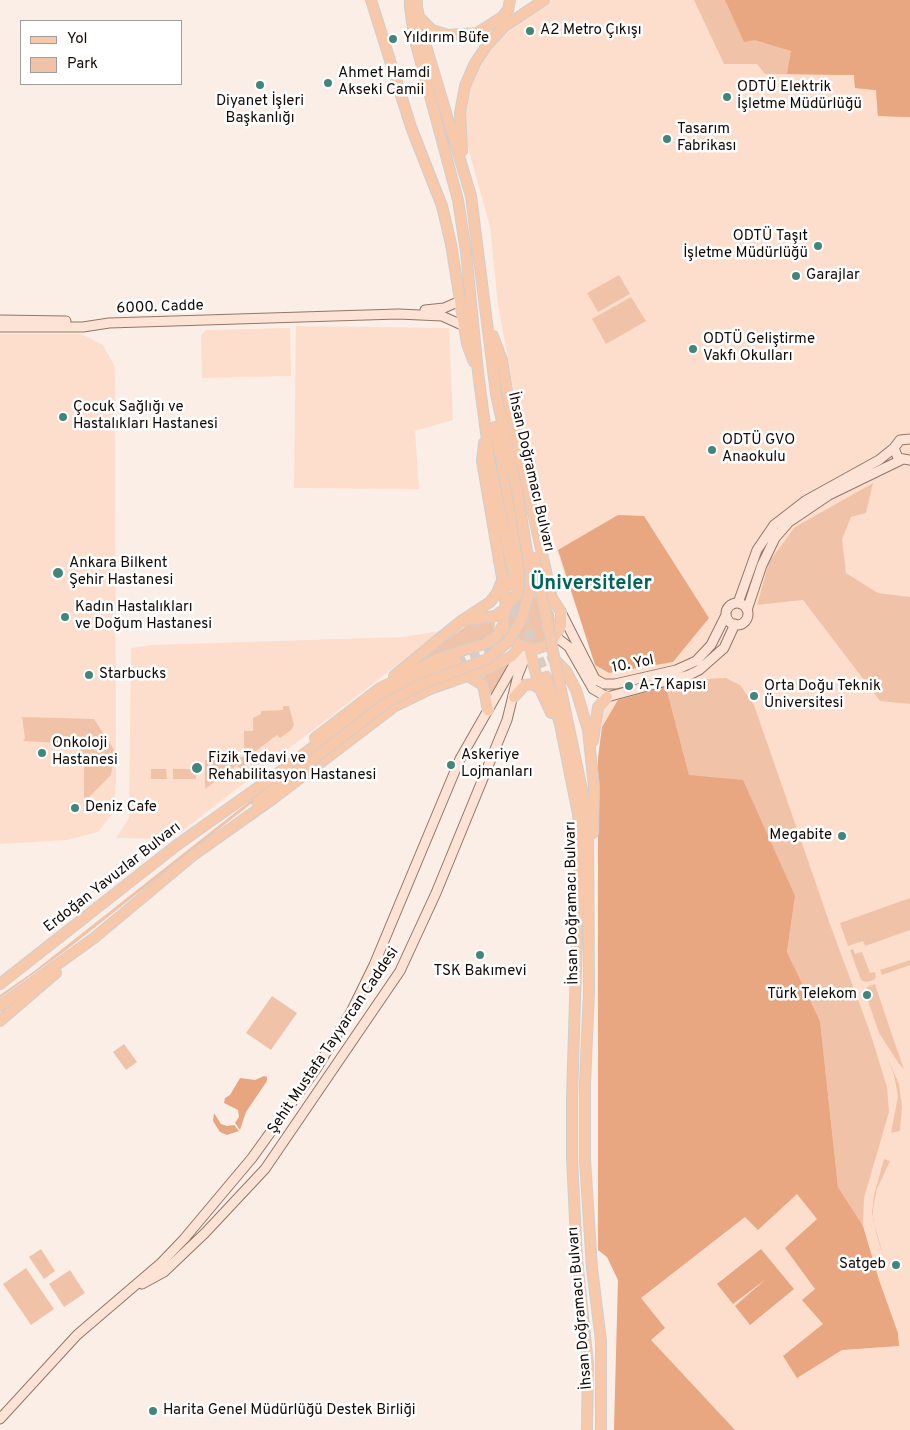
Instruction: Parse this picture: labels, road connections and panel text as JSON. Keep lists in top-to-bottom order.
{
  "streets": {
    "main road": [
      "6000. Cadde",
      "İhsan Doğramacı Bulvarı",
      "10. Yol",
      "Erdoğan Yavuzlar Bulvarı",
      "Şehit Mustafa Tayyarcan Caddesi"
    ]
  },
  "crossings": [
    ["İhsan Doğramacı Bulvarı", "Erdoğan Yavuzlar Bulvarı"],
    ["10. Yol", "Erdoğan Yavuzlar Bulvarı"],
    ["10. Yol", "Şehit Mustafa Tayyarcan Caddesi"],
    ["Erdoğan Yavuzlar Bulvarı", "Şehit Mustafa Tayyarcan Caddesi"]
  ],
  "districts": ["Üniversiteler"],
  "places": [
    "A2 Metro Çıkışı",
    "Yıldırım Büfe",
    "Ahmet Hamdi Akseki Camii",
    "Diyanet İşleri Başkanlığı",
    "ODTÜ Elektrik İşletme Müdürlüğü",
    "Tasarım Fabrikası",
    "ODTÜ Taşıt İşletme Müdürlüğü",
    "Garajlar",
    "ODTÜ Geliştirme Vakfı Okulları",
    "Çocuk Sağlığı ve Hastalıkları Hastanesi",
    "ODTÜ GVO Anaokulu",
    "Ankara Bilkent Şehir Hastanesi",
    "Kadın Hastalıkları ve Doğum Hastanesi",
    "Starbucks",
    "A-7 Kapısı",
    "Orta Doğu Teknik Üniversitesi",
    "Onkoloji Hastanesi",
    "Askeriye Lojmanları",
    "Fizik Tedavi ve Rehabilitasyon Hastanesi",
    "Deniz Cafe",
    "Megabite",
    "TSK Bakımevi",
    "Türk Telekom",
    "Satgeb",
    "Harita Genel Müdürlüğü Destek Birliği"
  ],
  "legend": ["Yol", "Park"]
}
